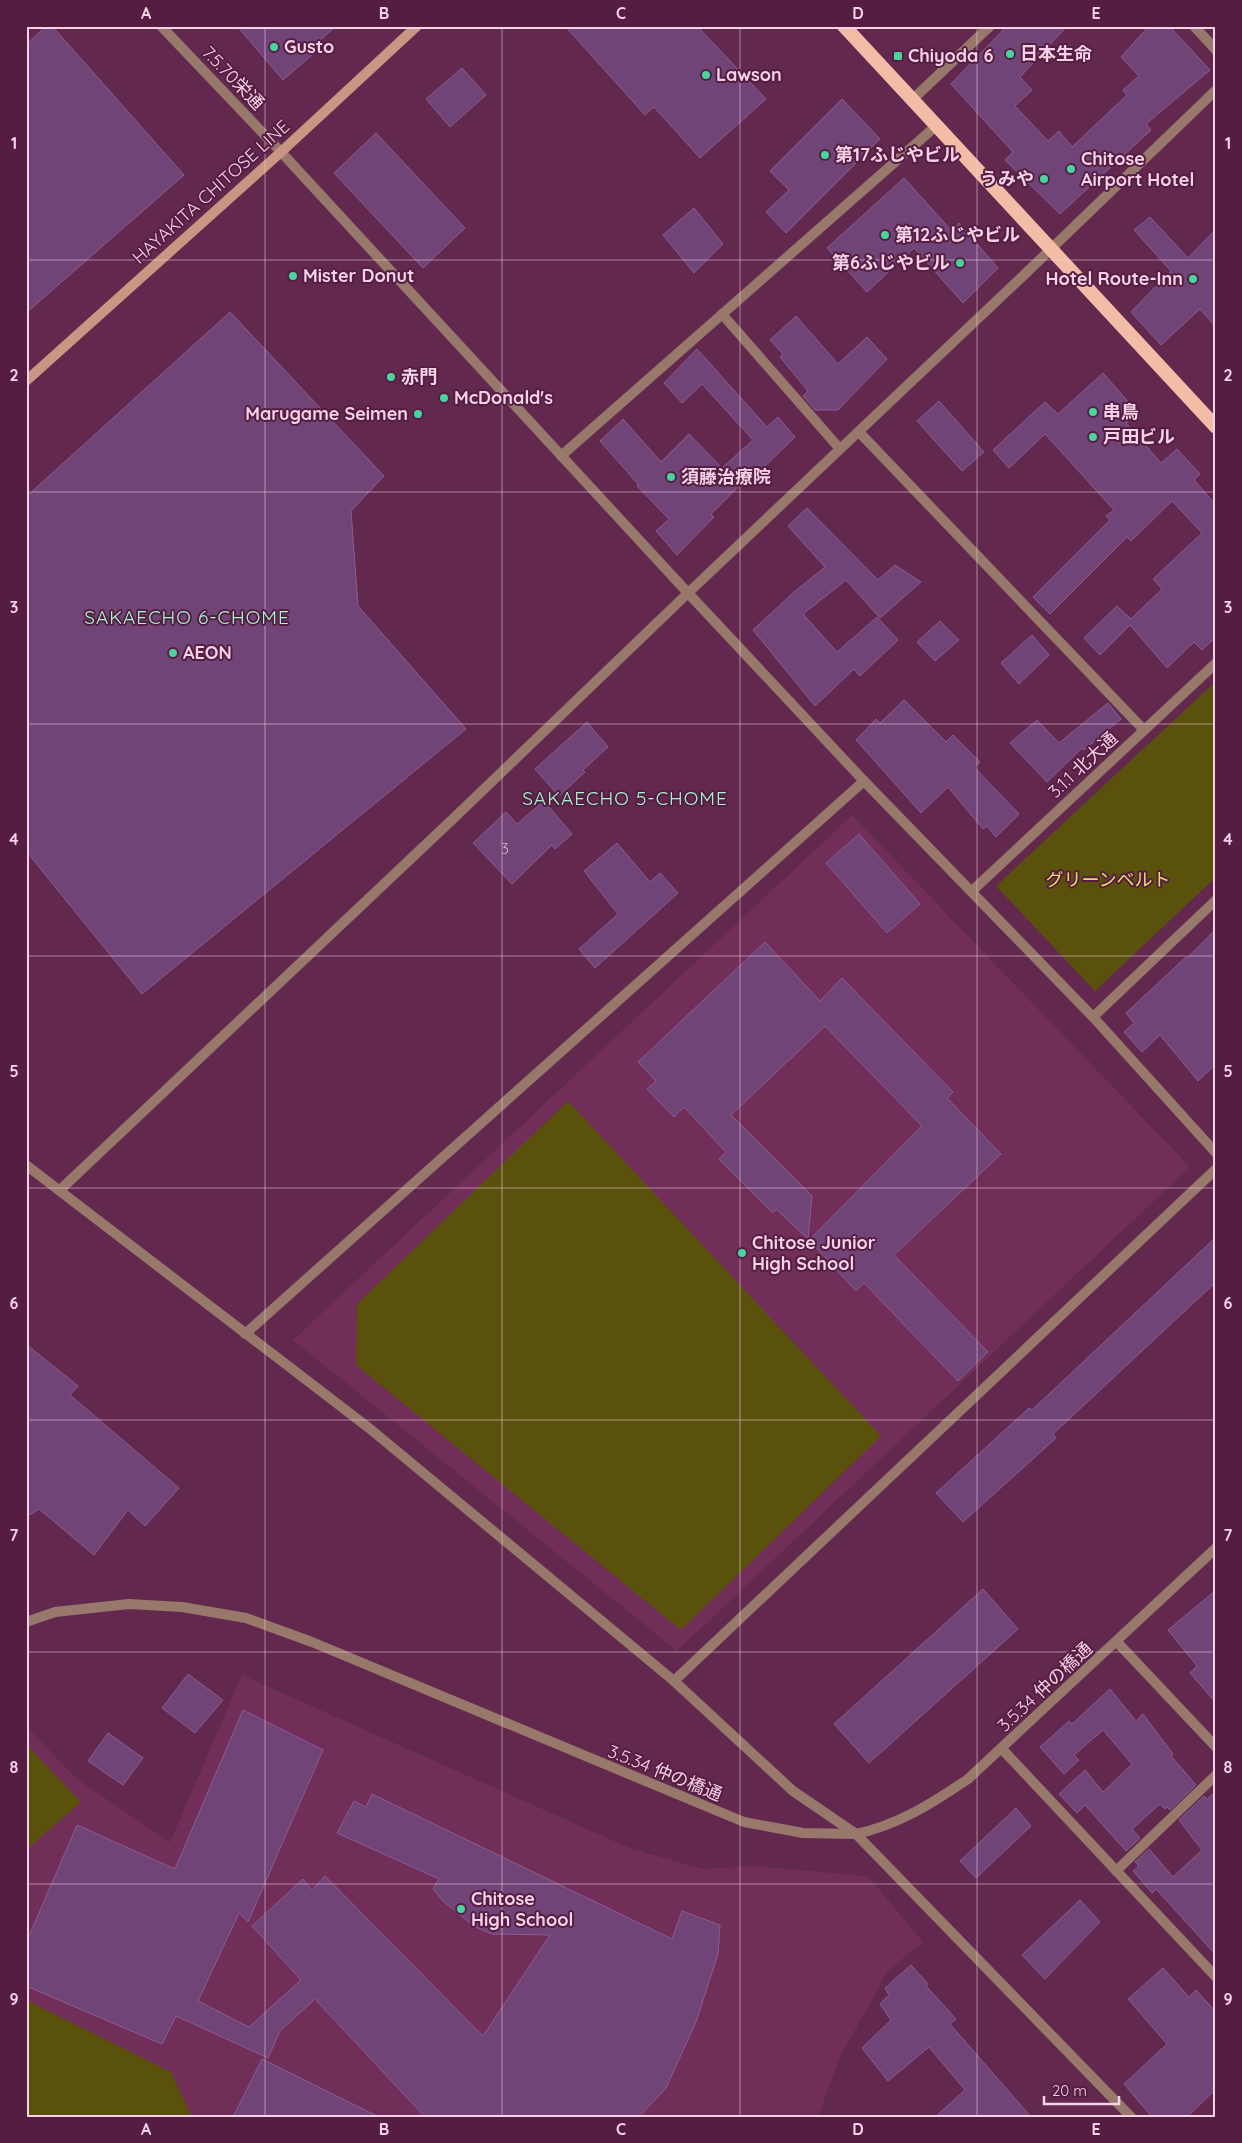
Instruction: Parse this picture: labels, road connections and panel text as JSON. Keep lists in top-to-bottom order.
{
  "streets": {
    "main road": ["HAYAKITA CHITOSE LINE"],
    "street": ["7.5.70栄通", "3.1.1 北大通", "3.5.34 仲の橋通"]
  },
  "crossings": [
    ["7.5.70栄通", "HAYAKITA CHITOSE LINE"],
    ["7.5.70栄通", "3.1.1 北大通"]
  ],
  "districts": ["SAKAECHO 6-CHOME", "SAKAECHO 5-CHOME"],
  "parks": ["グリーンベルト"],
  "places": {
    "other": [
      "Gusto",
      "日本生命",
      "Lawson",
      "第17ふじやビル",
      "Chitose Airport Hotel",
      "うみや",
      "第12ふじやビル",
      "第6ふじやビル",
      "Mister Donut",
      "Hotel Route-Inn",
      "赤門",
      "McDonald's",
      "串鳥",
      "Marugame Seimen",
      "戸田ビル",
      "須藤治療院",
      "AEON",
      "Chitose Junior High School",
      "Chitose High School"
    ],
    "transit": ["Chiyoda 6"]
  },
  "house_numbers": ["3"],
  "scale_bar": "20 m",
  "grid": {
    "columns": [
      "A",
      "B",
      "C",
      "D",
      "E"
    ],
    "rows": [
      "1",
      "2",
      "3",
      "4",
      "5",
      "6",
      "7",
      "8",
      "9"
    ]
  }
}
